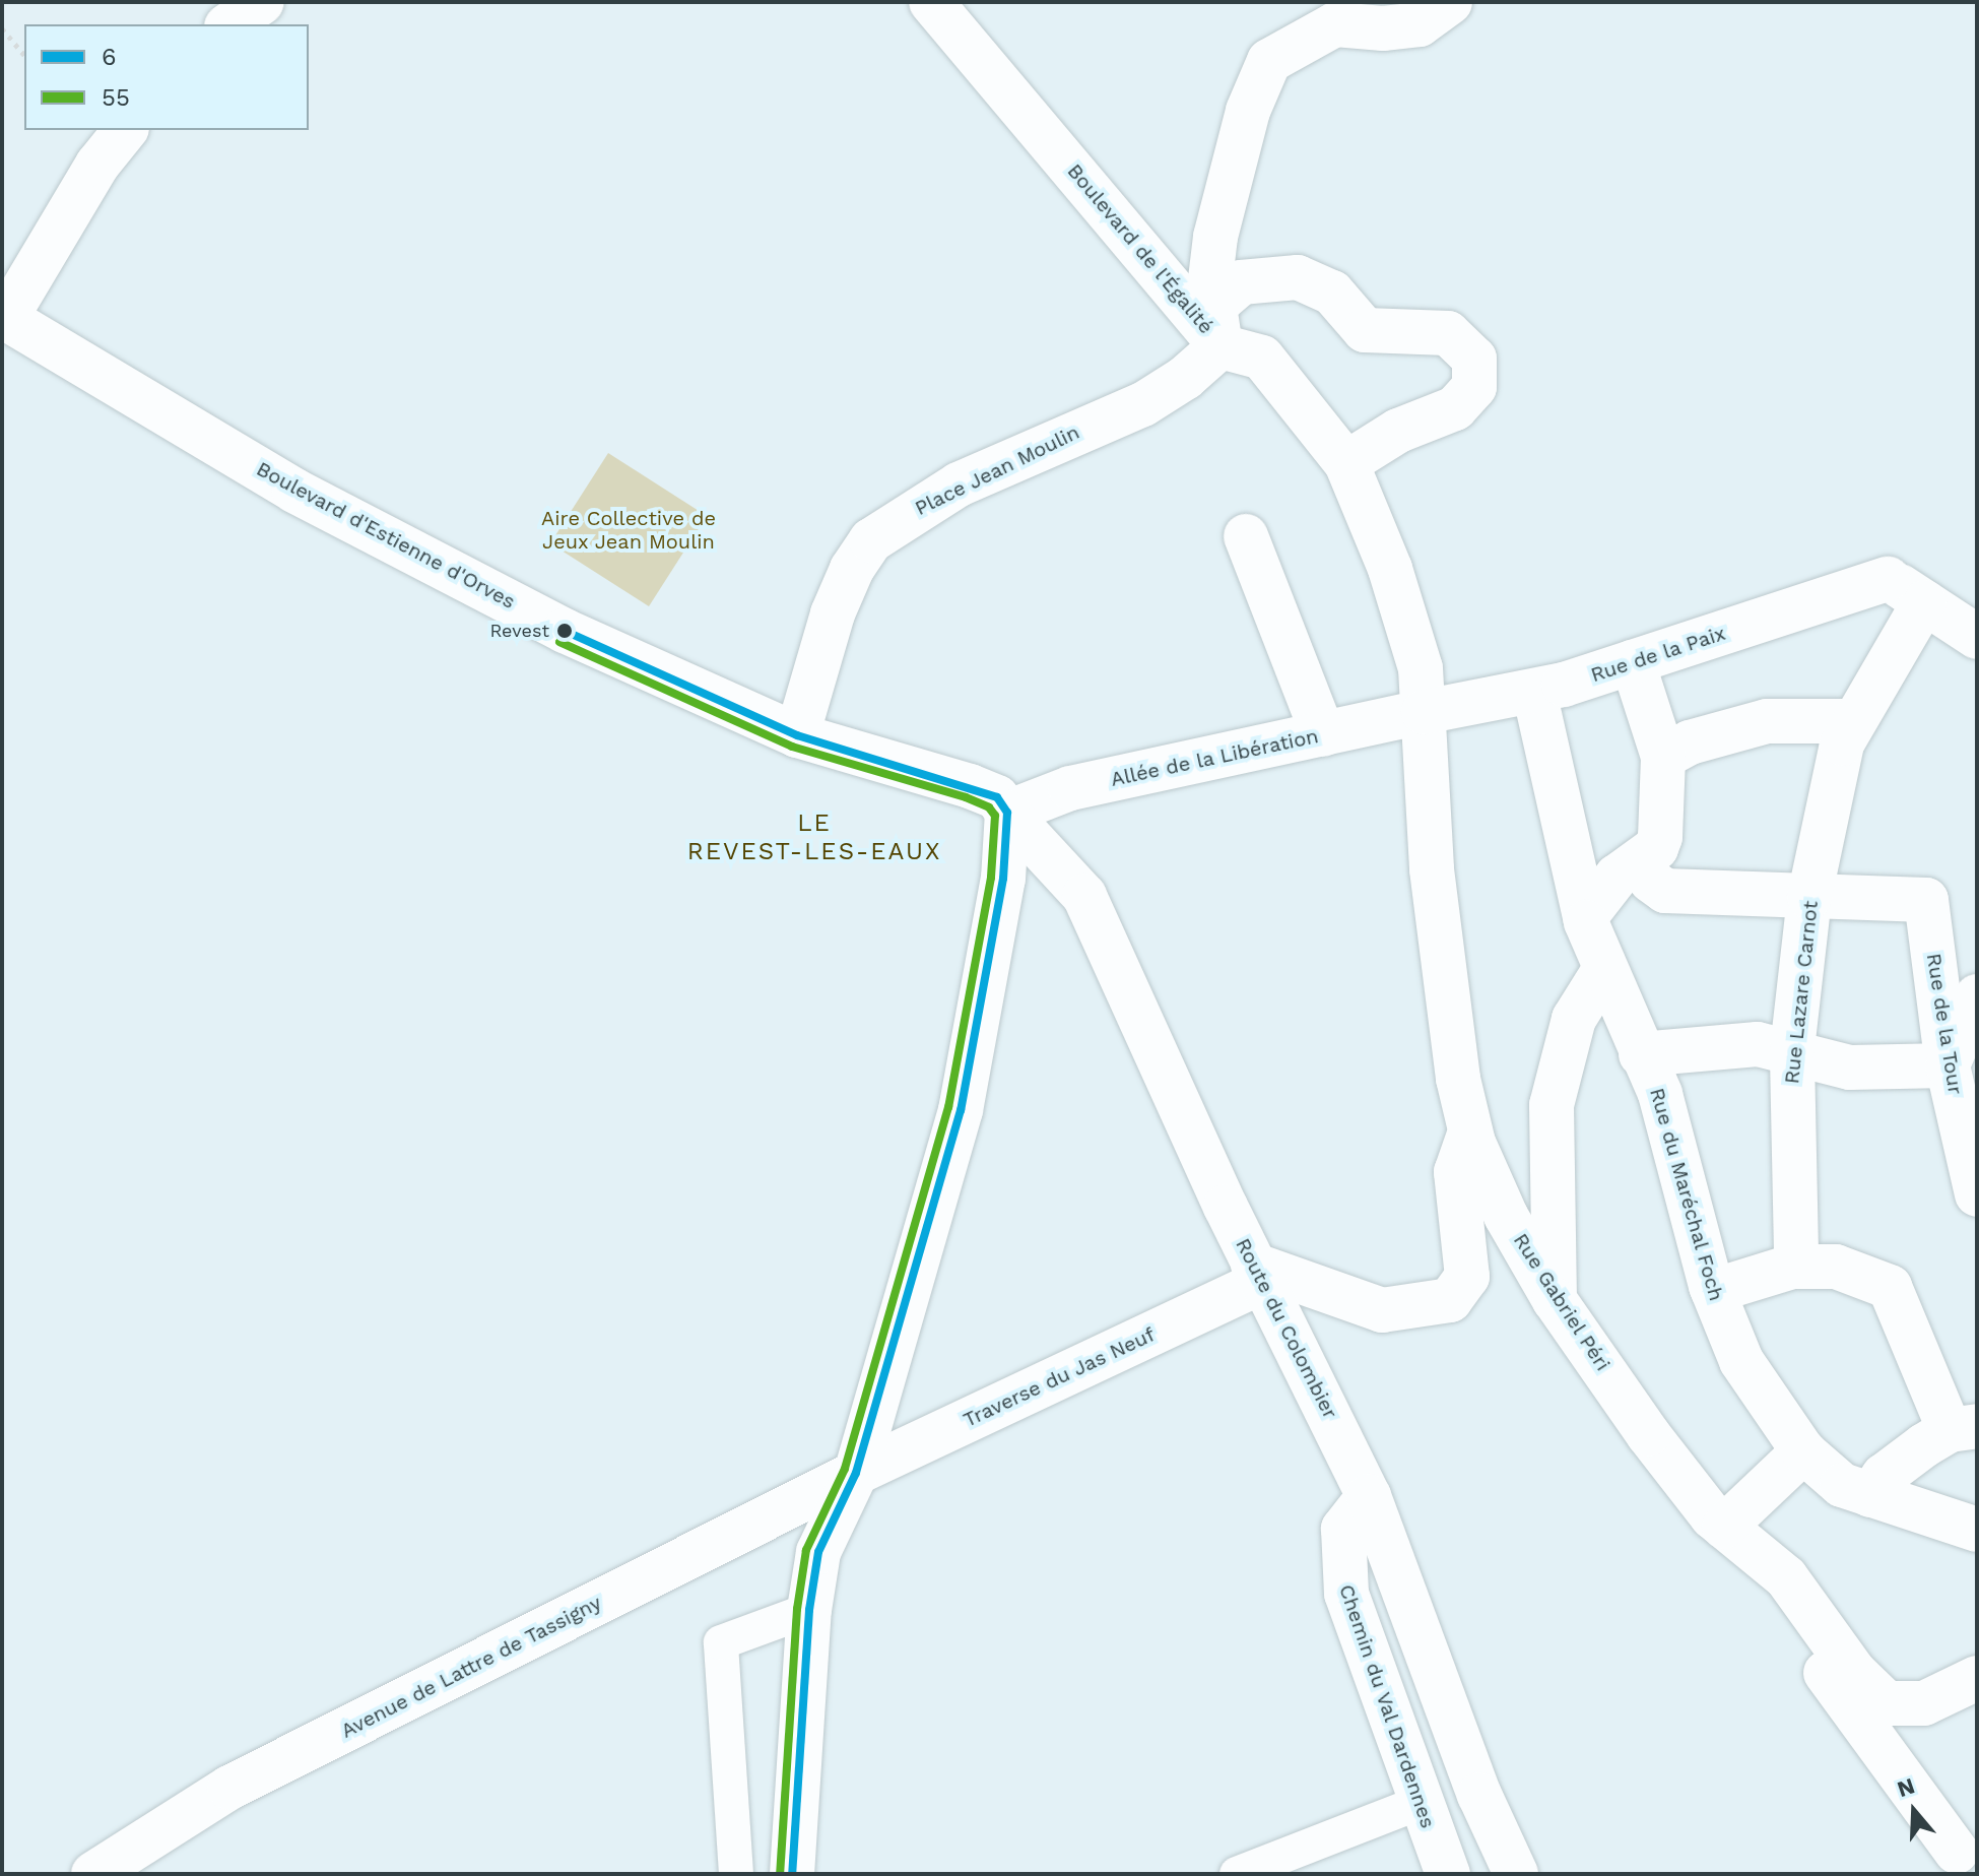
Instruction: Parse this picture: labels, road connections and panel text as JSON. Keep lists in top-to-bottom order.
{
  "streets": {
    "street": [
      "Boulevard de l'Égalité",
      "Place Jean Moulin",
      "Boulevard d'Estienne d'Orves",
      "Rue de la Paix",
      "Allée de la Libération",
      "Rue Lazare Carnot",
      "Rue de la Tour",
      "Rue du Maréchal Foch",
      "Rue Gabriel Péri",
      "Route du Colombier",
      "Traverse du Jas Neuf",
      "Avenue de Lattre de Tassigny",
      "Chemin du Val Dardennes"
    ]
  },
  "crossings": [
    ["Boulevard de l'Égalité", "Place Jean Moulin"],
    ["Boulevard de l'Égalité", "Rue de la Paix"],
    ["Boulevard de l'Égalité", "Allée de la Libération"],
    ["Boulevard de l'Égalité", "Rue Gabriel Péri"],
    ["Place Jean Moulin", "Boulevard d'Estienne d'Orves"],
    ["Boulevard d'Estienne d'Orves", "Allée de la Libération"],
    ["Boulevard d'Estienne d'Orves", "Route du Colombier"],
    ["Rue de la Paix", "Allée de la Libération"],
    ["Rue de la Paix", "Rue du Maréchal Foch"],
    ["Rue de la Paix", "Rue Gabriel Péri"],
    ["Allée de la Libération", "Rue Gabriel Péri"],
    ["Allée de la Libération", "Route du Colombier"],
    ["Rue Lazare Carnot", "Rue de la Tour"],
    ["Route du Colombier", "Traverse du Jas Neuf"],
    ["Route du Colombier", "Chemin du Val Dardennes"],
    ["Traverse du Jas Neuf", "Avenue de Lattre de Tassigny"]
  ],
  "districts": ["LE REVEST-LES-EAUX"],
  "parks": ["Aire Collective de Jeux Jean Moulin"],
  "places": ["Revest"],
  "lines": ["transit line 6", "transit line 55"],
  "legend": ["6", "55"],
  "north": "top"
}
